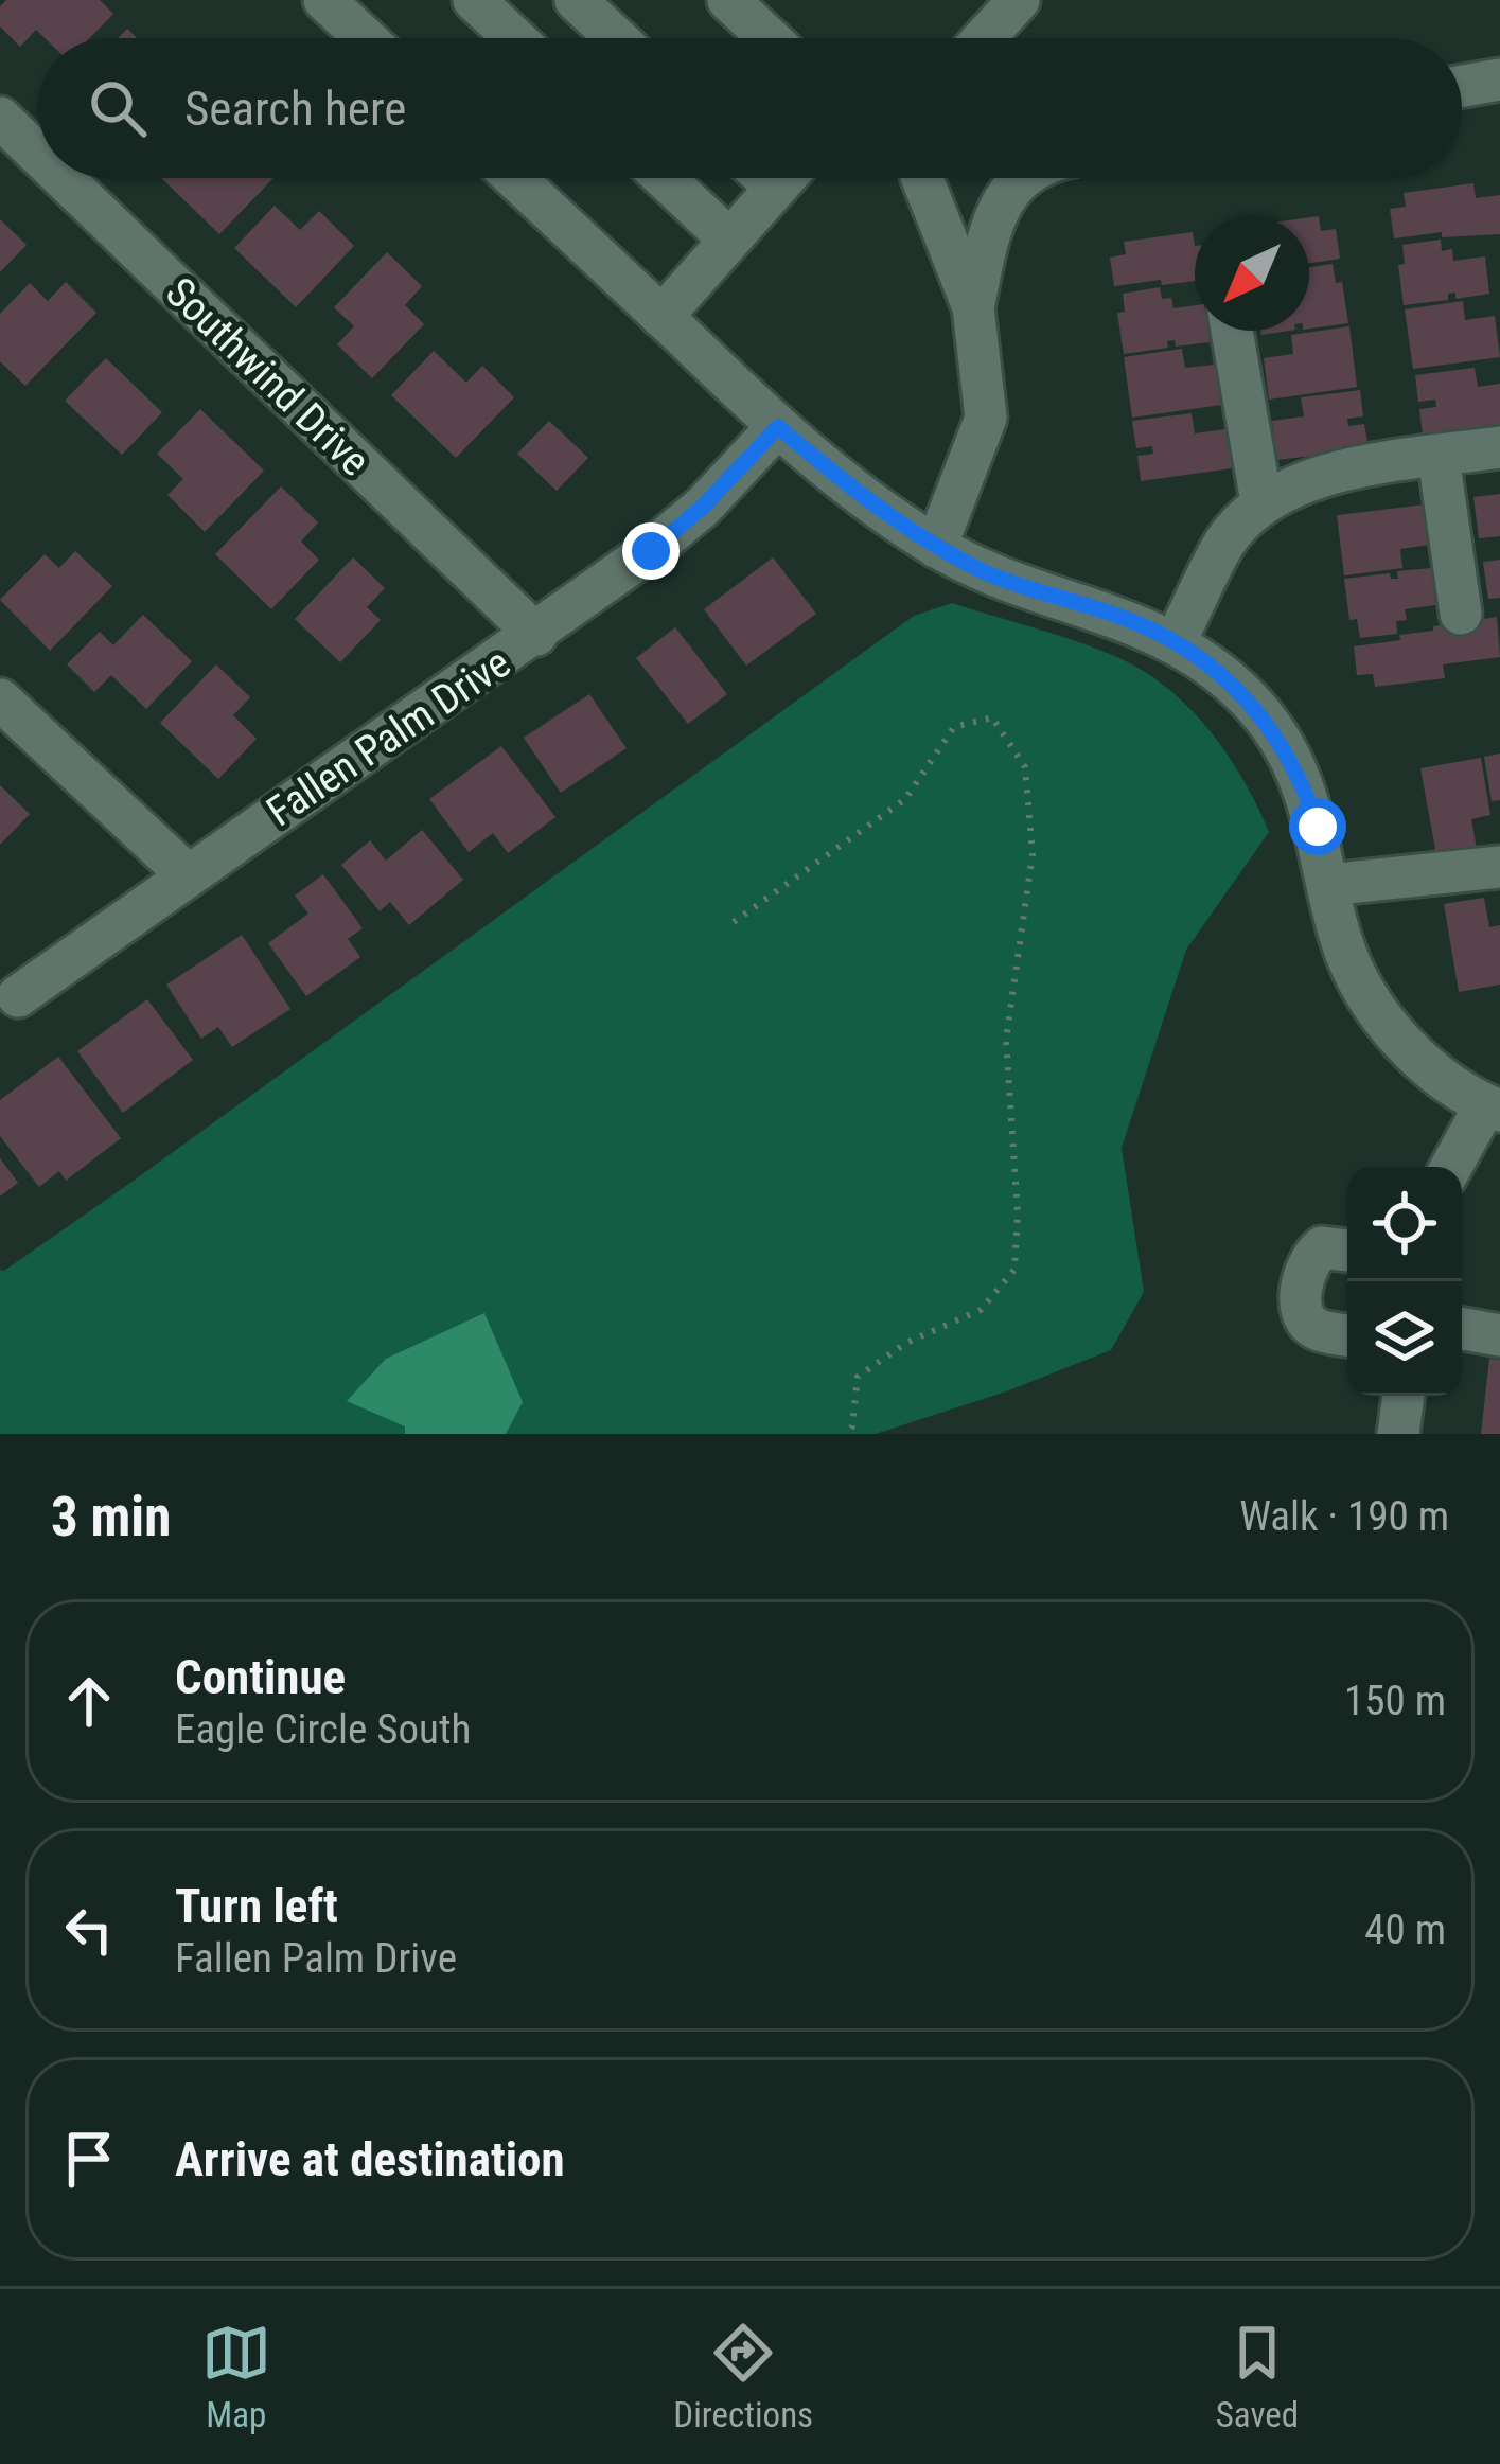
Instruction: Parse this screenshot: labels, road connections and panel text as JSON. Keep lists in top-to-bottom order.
{
  "streets": {
    "street": ["Southwind Drive", "Fallen Palm Drive"]
  },
  "crossings": [
    ["Southwind Drive", "Fallen Palm Drive"]
  ],
  "north": "bottom left",
  "page": {
    "search": "Search here",
    "heading": ["3 min", "Walk · 190 m"],
    "list": [
      ["Continue", "Eagle Circle South", "150 m"],
      ["Turn left", "Fallen Palm Drive", "40 m"],
      "Arrive at destination"
    ],
    "nav": ["Map", "Directions", "Saved"]
  }
}
